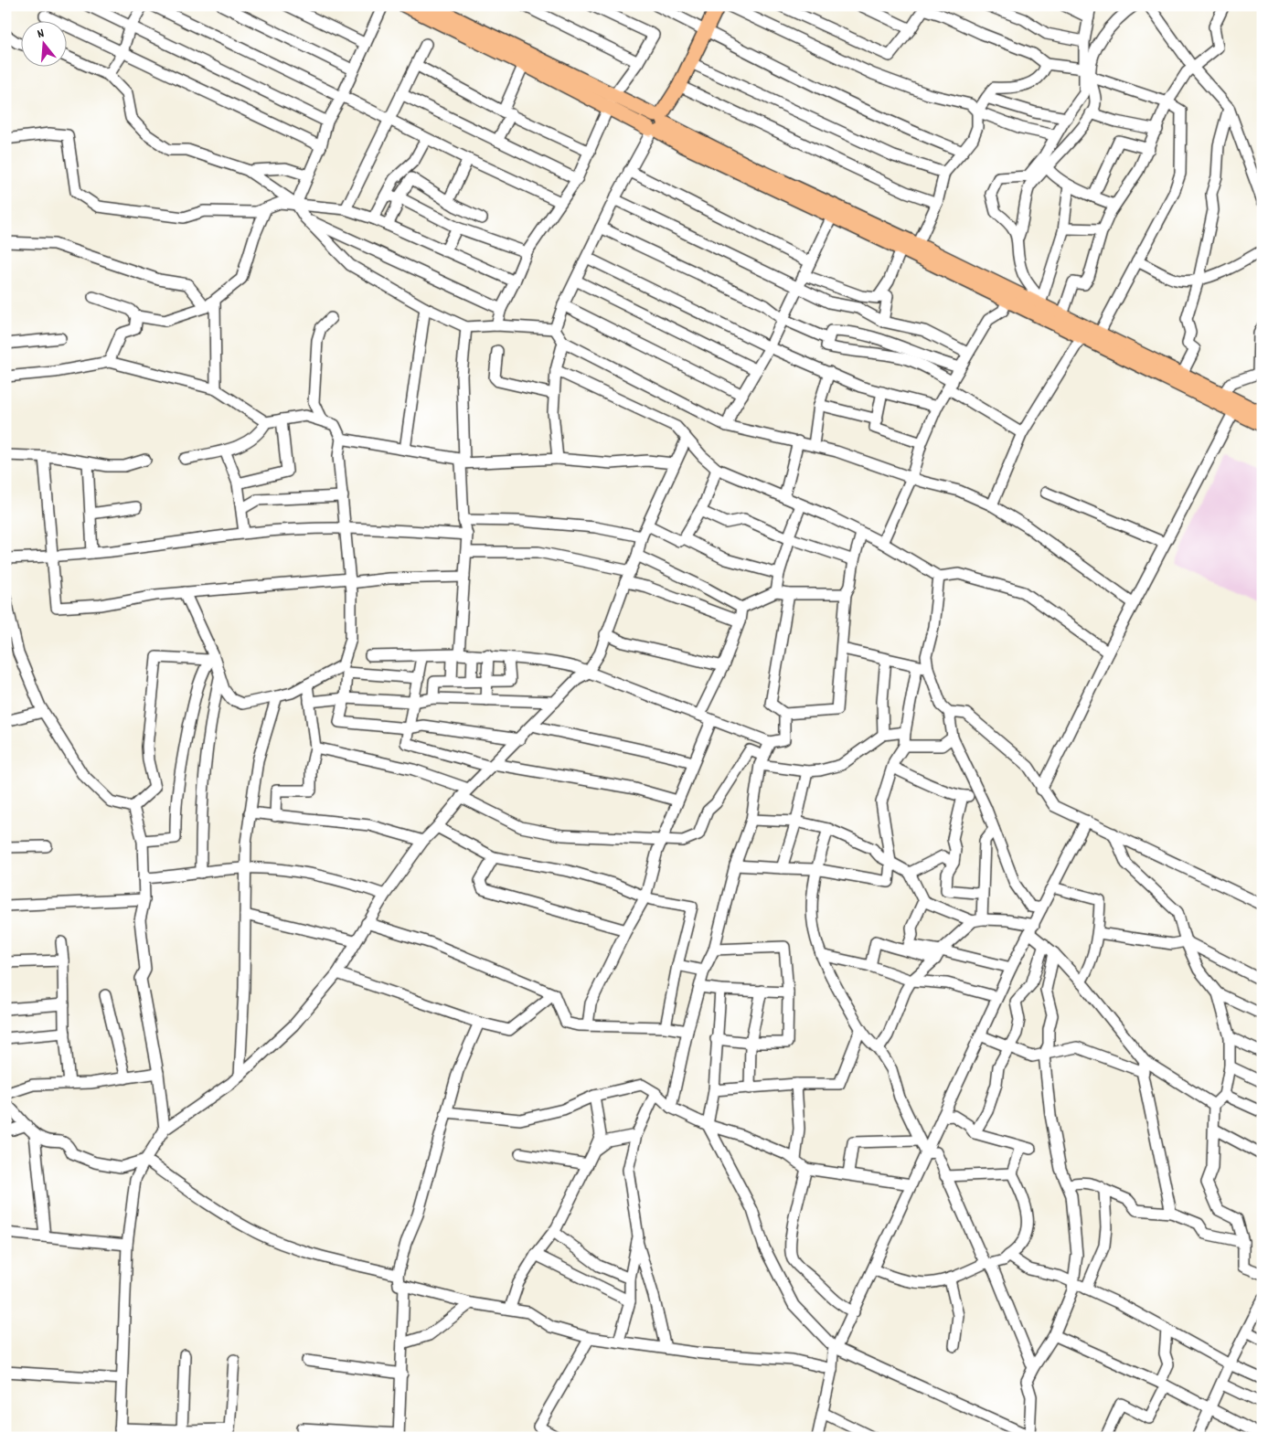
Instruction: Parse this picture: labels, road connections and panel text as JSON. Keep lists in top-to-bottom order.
{
  "north": "top"
}
